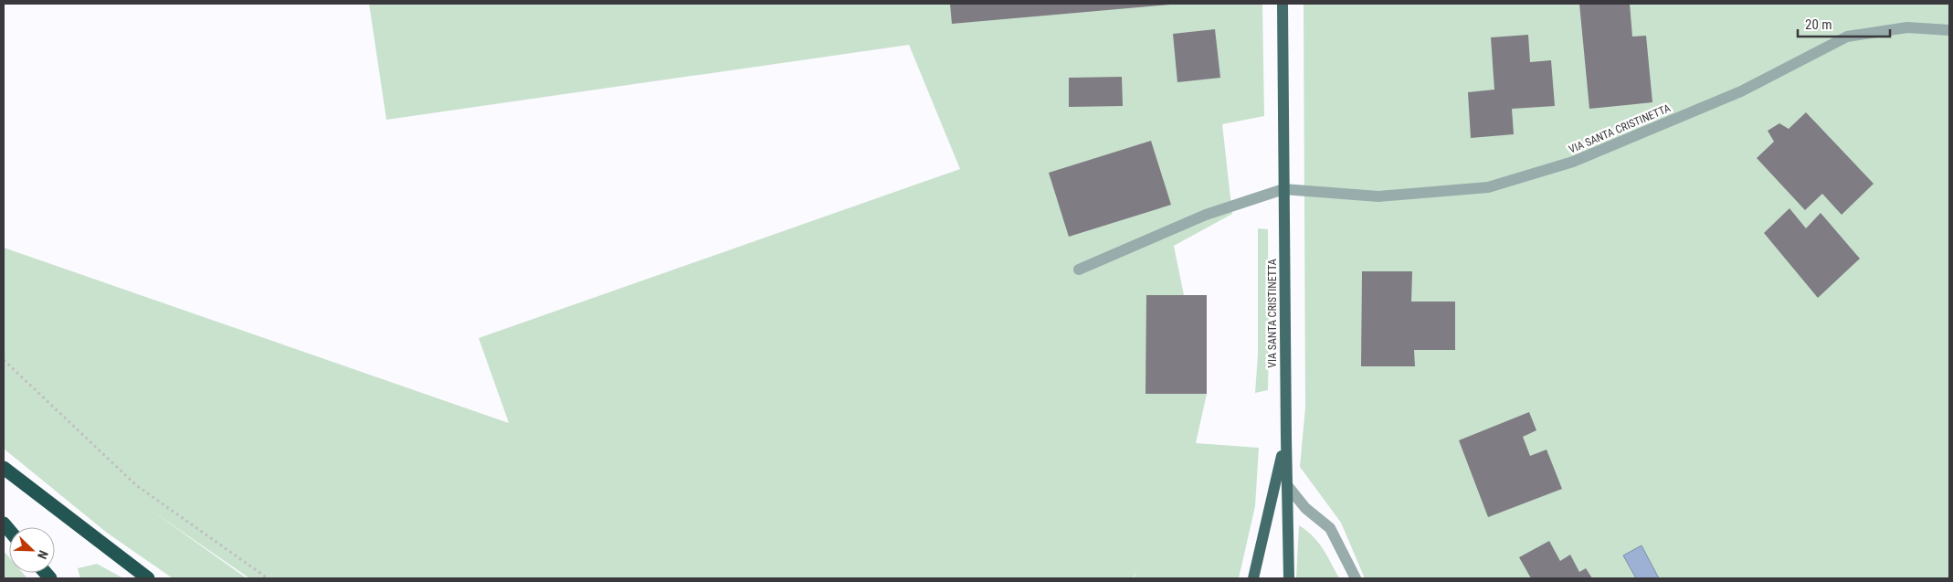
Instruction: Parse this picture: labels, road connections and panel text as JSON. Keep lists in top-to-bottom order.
{
  "streets": {
    "main road": ["VIA SANTA CRISTINETTA"]
  },
  "scale_bar": "20 m",
  "north": "bottom right"
}
